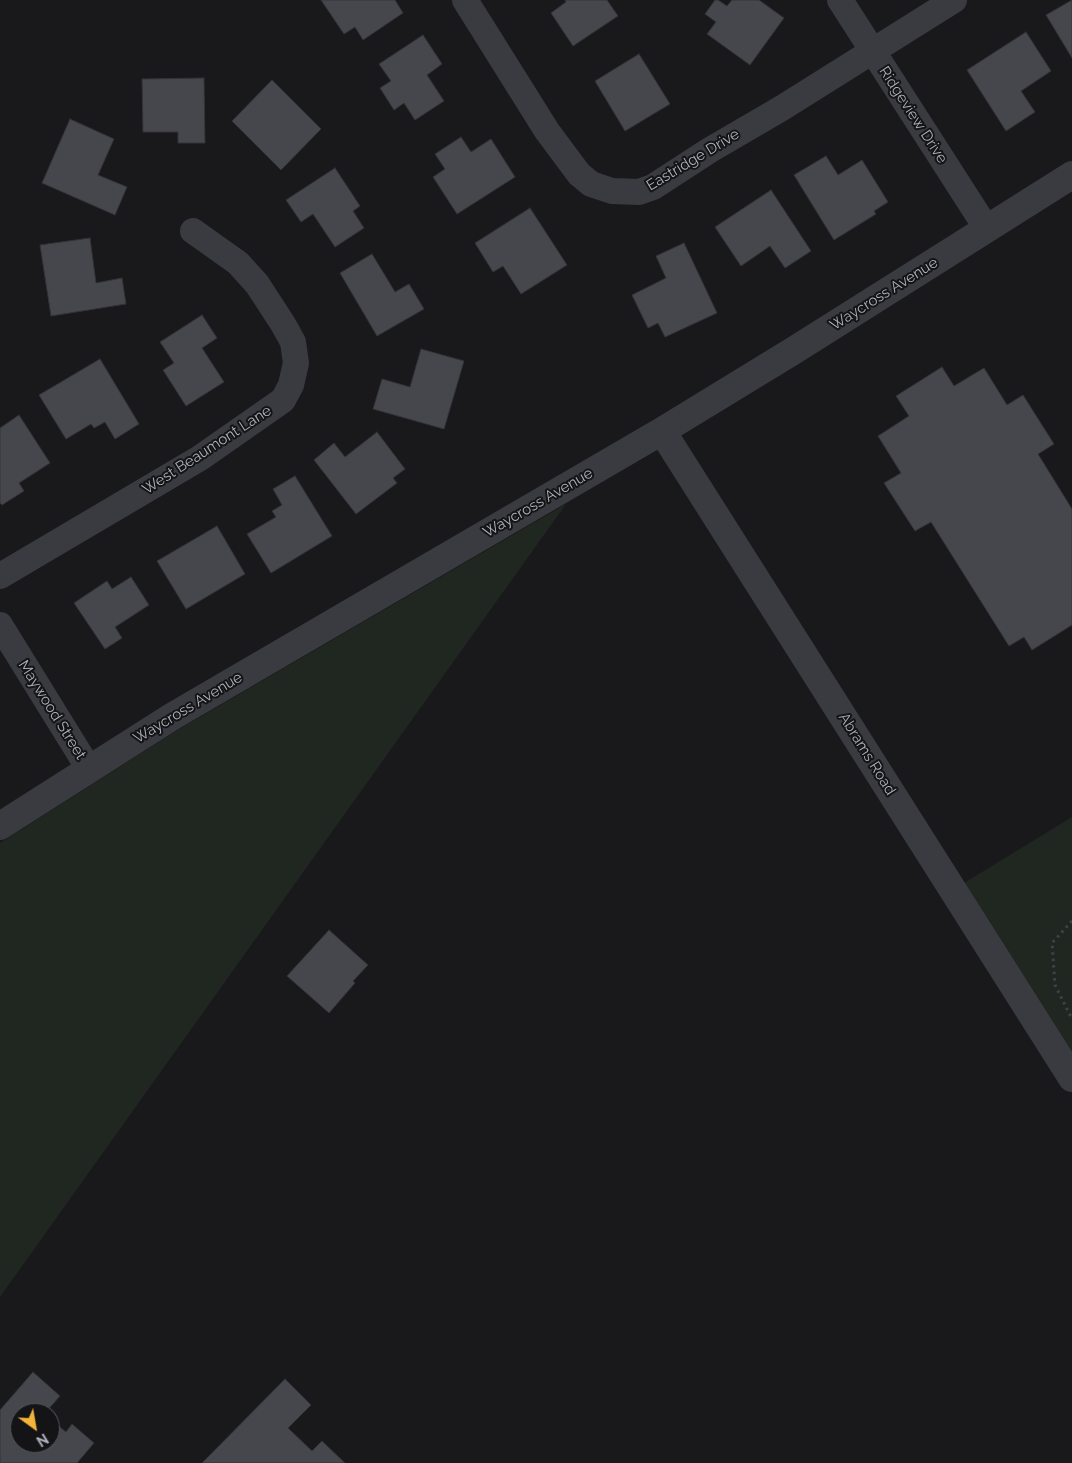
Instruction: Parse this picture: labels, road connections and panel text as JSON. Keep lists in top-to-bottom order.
{
  "streets": {
    "street": [
      "Ridgeview Drive",
      "Eastridge Drive",
      "Waycross Avenue",
      "West Beaumont Lane",
      "Maywood Street",
      "Abrams Road"
    ]
  },
  "crossings": [
    ["Ridgeview Drive", "Eastridge Drive"],
    ["Ridgeview Drive", "Waycross Avenue"],
    ["Waycross Avenue", "Maywood Street"],
    ["Waycross Avenue", "Abrams Road"]
  ],
  "north": "bottom right"
}
